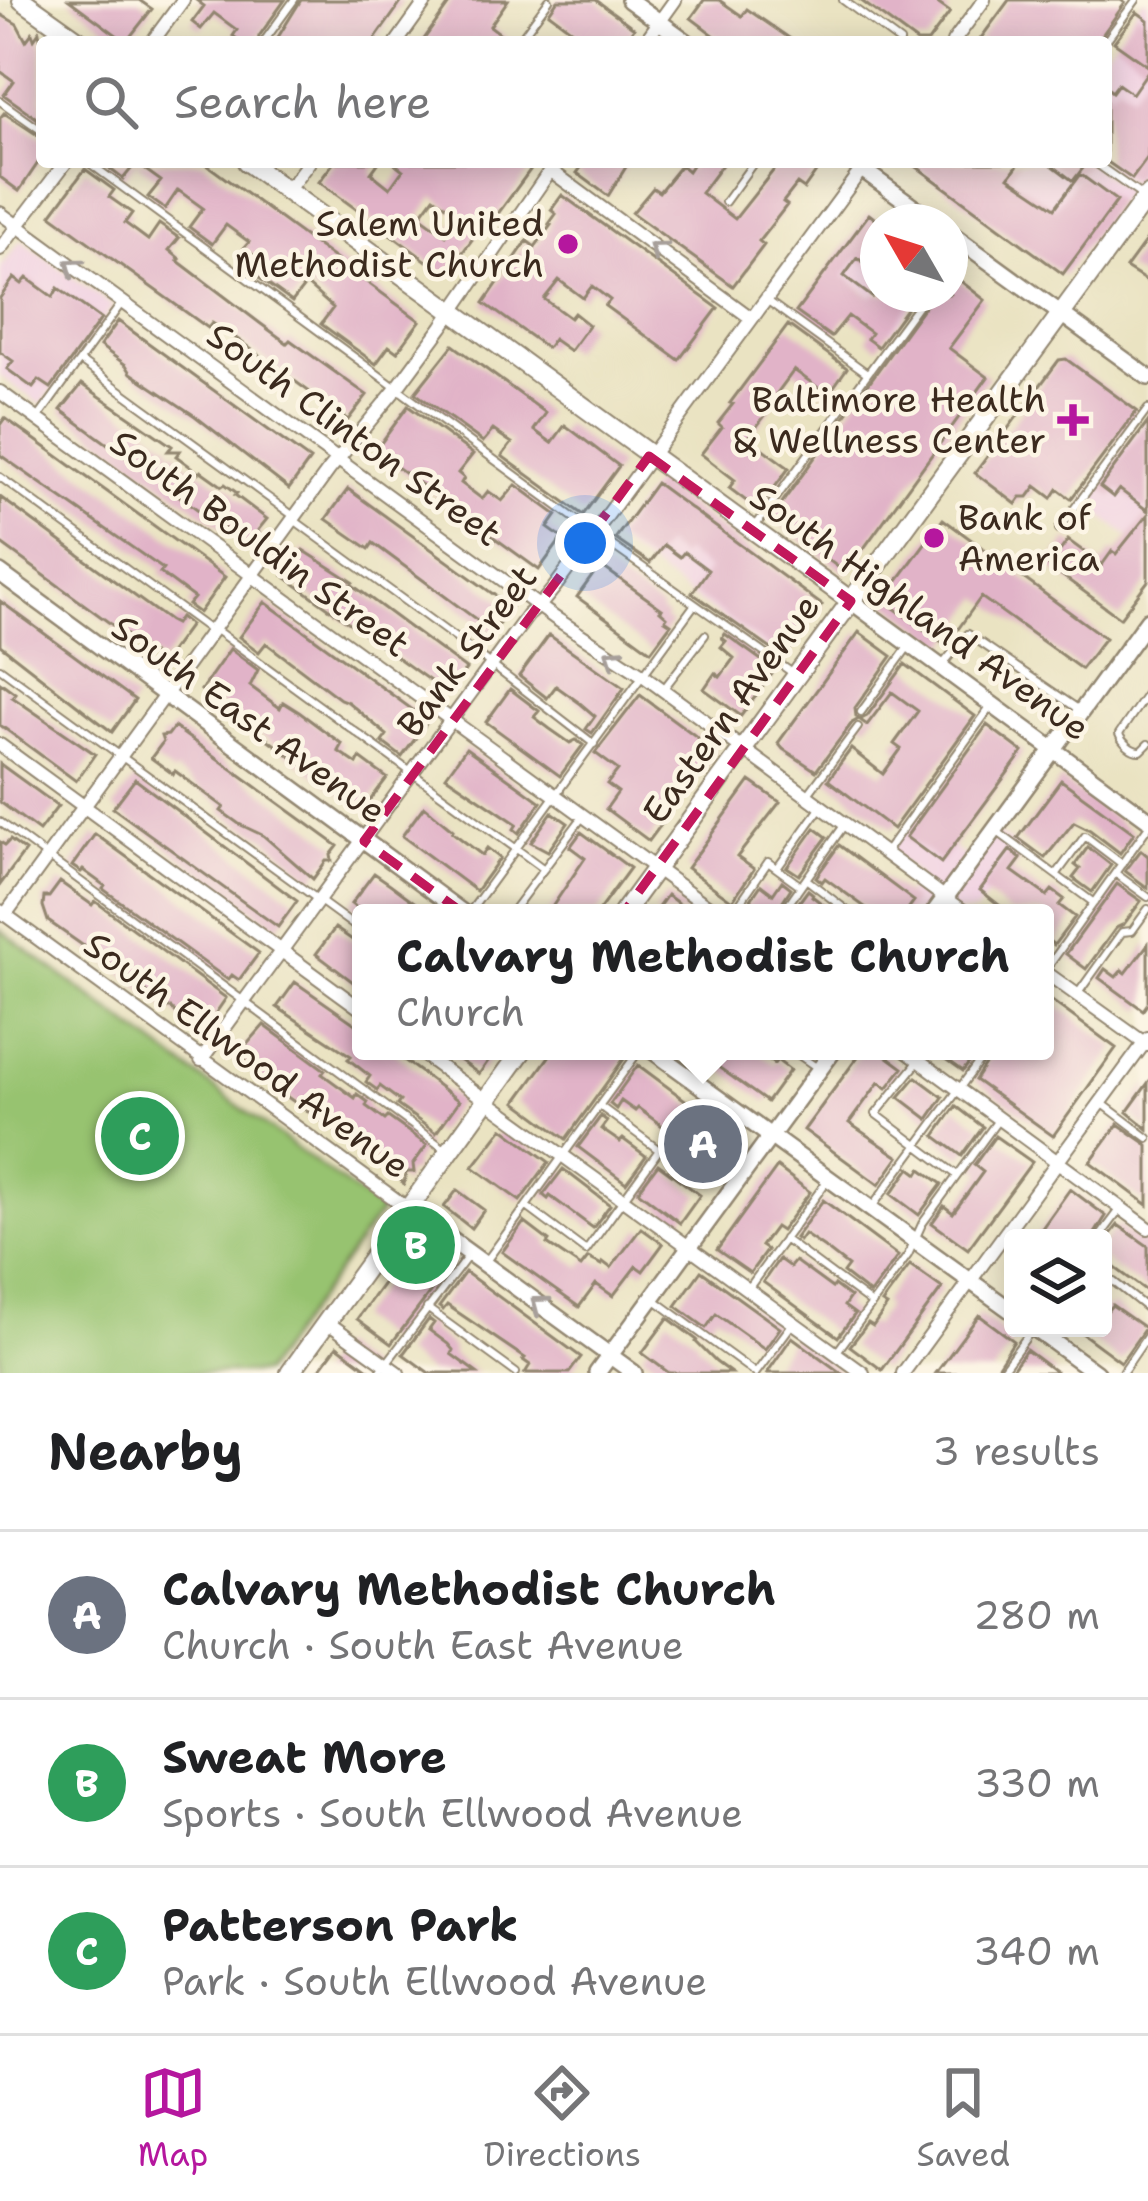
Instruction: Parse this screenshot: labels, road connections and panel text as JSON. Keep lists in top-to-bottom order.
{
  "streets": {
    "main road": ["South Highland Avenue", "Eastern Avenue"],
    "street": [
      "South Clinton Street",
      "South Bouldin Street",
      "Bank Street",
      "South East Avenue",
      "South Ellwood Avenue"
    ]
  },
  "crossings": [
    ["South Clinton Street", "Bank Street"],
    ["South Clinton Street", "Eastern Avenue"],
    ["South Bouldin Street", "Bank Street"],
    ["South Bouldin Street", "Eastern Avenue"],
    ["South Highland Avenue", "Bank Street"],
    ["South Highland Avenue", "Eastern Avenue"],
    ["Bank Street", "South East Avenue"],
    ["Bank Street", "South Ellwood Avenue"]
  ],
  "places": {
    "other": ["Salem United Methodist Church", "Bank of America"],
    "health": ["Baltimore Health & Wellness Center"]
  },
  "north": "top left",
  "page": {
    "search": "Search here",
    "popup": ["Calvary Methodist Church", "Church"],
    "pins": ["C", "A", "B"],
    "heading": ["Nearby", "3 results"],
    "list": [
      {
        "mark": "A",
        "name": "Calvary Methodist Church",
        "note": "Church · South East Avenue",
        "value": "280 m"
      },
      {
        "mark": "B",
        "name": "Sweat More",
        "note": "Sports · South Ellwood Avenue",
        "value": "330 m"
      },
      {
        "mark": "C",
        "name": "Patterson Park",
        "note": "Park · South Ellwood Avenue",
        "value": "340 m"
      }
    ],
    "nav": ["Map", "Directions", "Saved"]
  }
}
